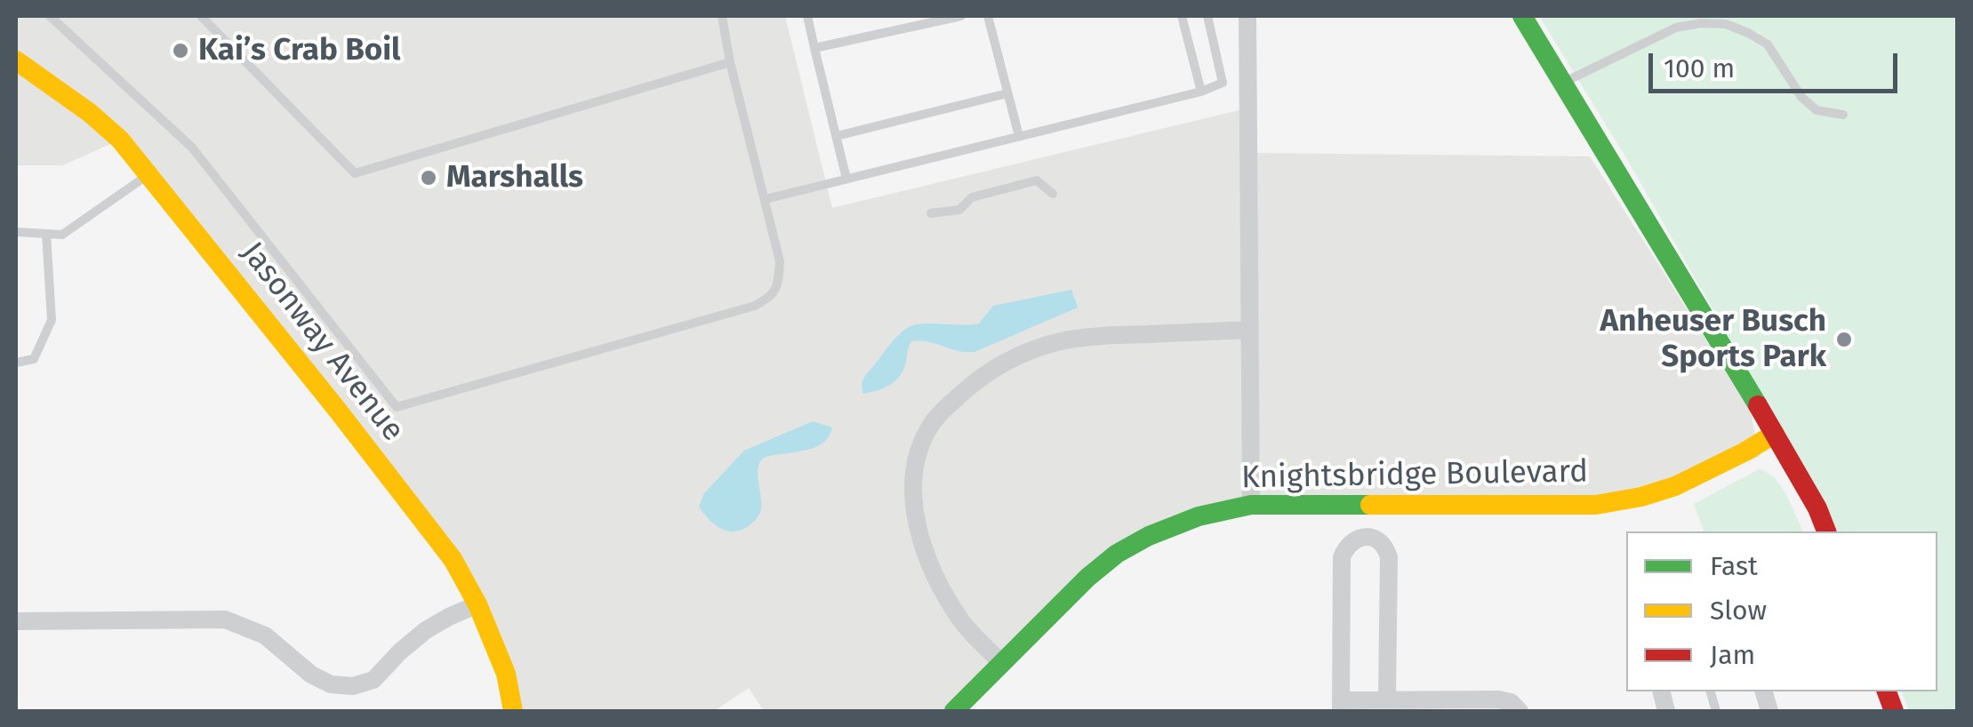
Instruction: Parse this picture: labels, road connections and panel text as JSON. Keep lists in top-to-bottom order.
{
  "streets": {
    "street": ["Jasonway Avenue", "Knightsbridge Boulevard"]
  },
  "places": ["Kai’s Crab Boil", "Marshalls", "Anheuser Busch Sports Park"],
  "legend": ["Fast", "Slow", "Jam"],
  "scale_bar": "100 m"
}
